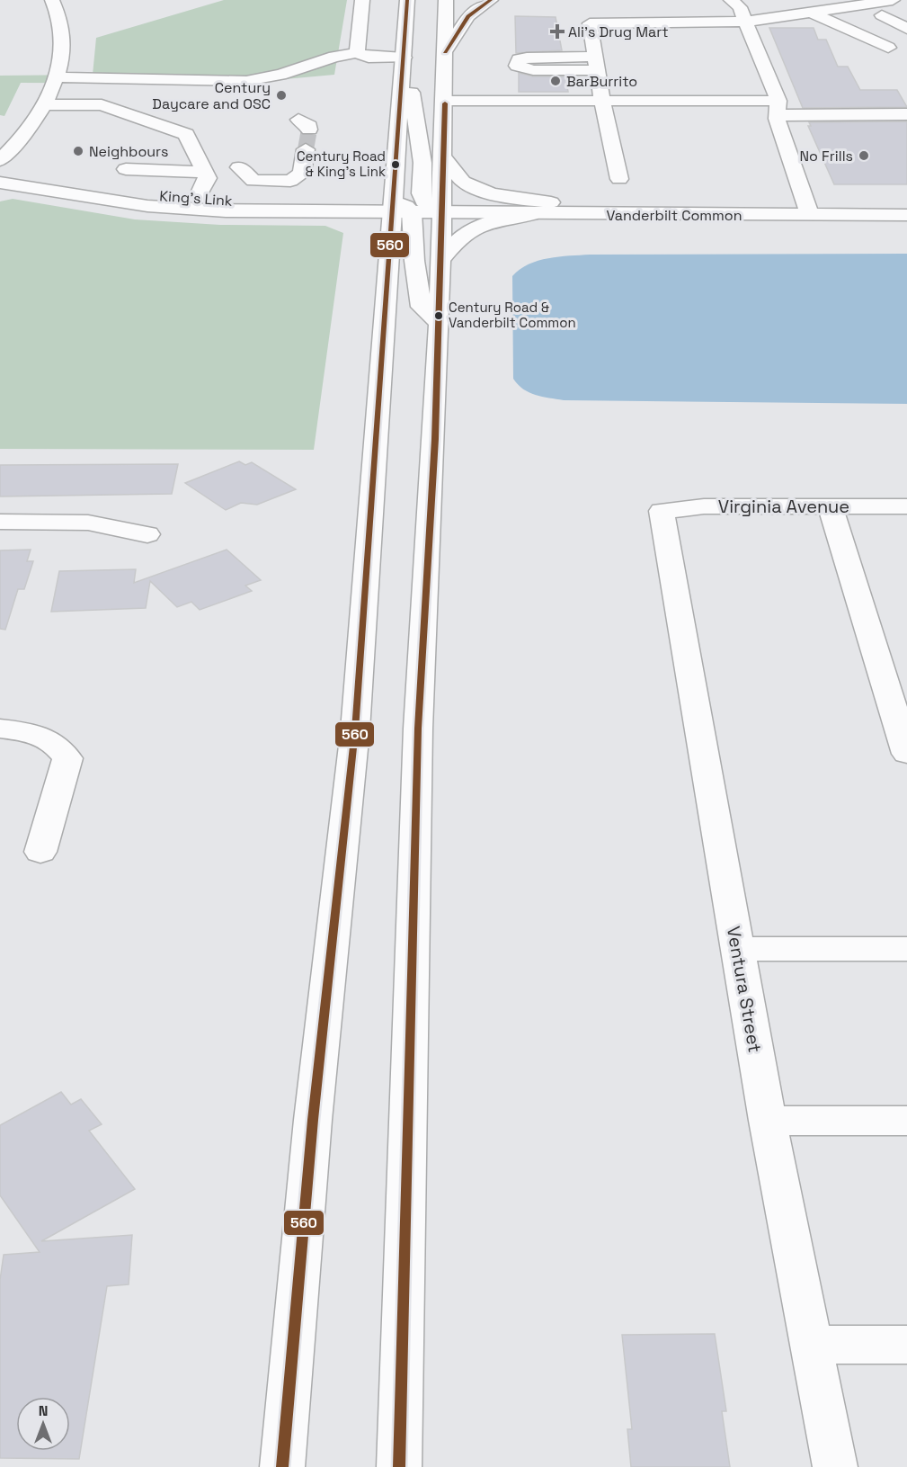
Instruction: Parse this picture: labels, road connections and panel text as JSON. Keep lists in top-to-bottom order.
{
  "streets": {
    "main road": [
      "King's Link",
      "Vanderbilt Common",
      "Virginia Avenue",
      "Ventura Street"
    ]
  },
  "crossings": [
    ["King's Link", "Vanderbilt Common"],
    ["Virginia Avenue", "Ventura Street"]
  ],
  "places": {
    "health": ["Ali’s Drug Mart"],
    "other": [
      "BarBurrito",
      "Century Daycare and OSC",
      "Neighbours",
      "No Frills",
      "Century Road & King's Link",
      "Century Road & Vanderbilt Common"
    ]
  },
  "lines": ["transit line 560"],
  "north": "top"
}
